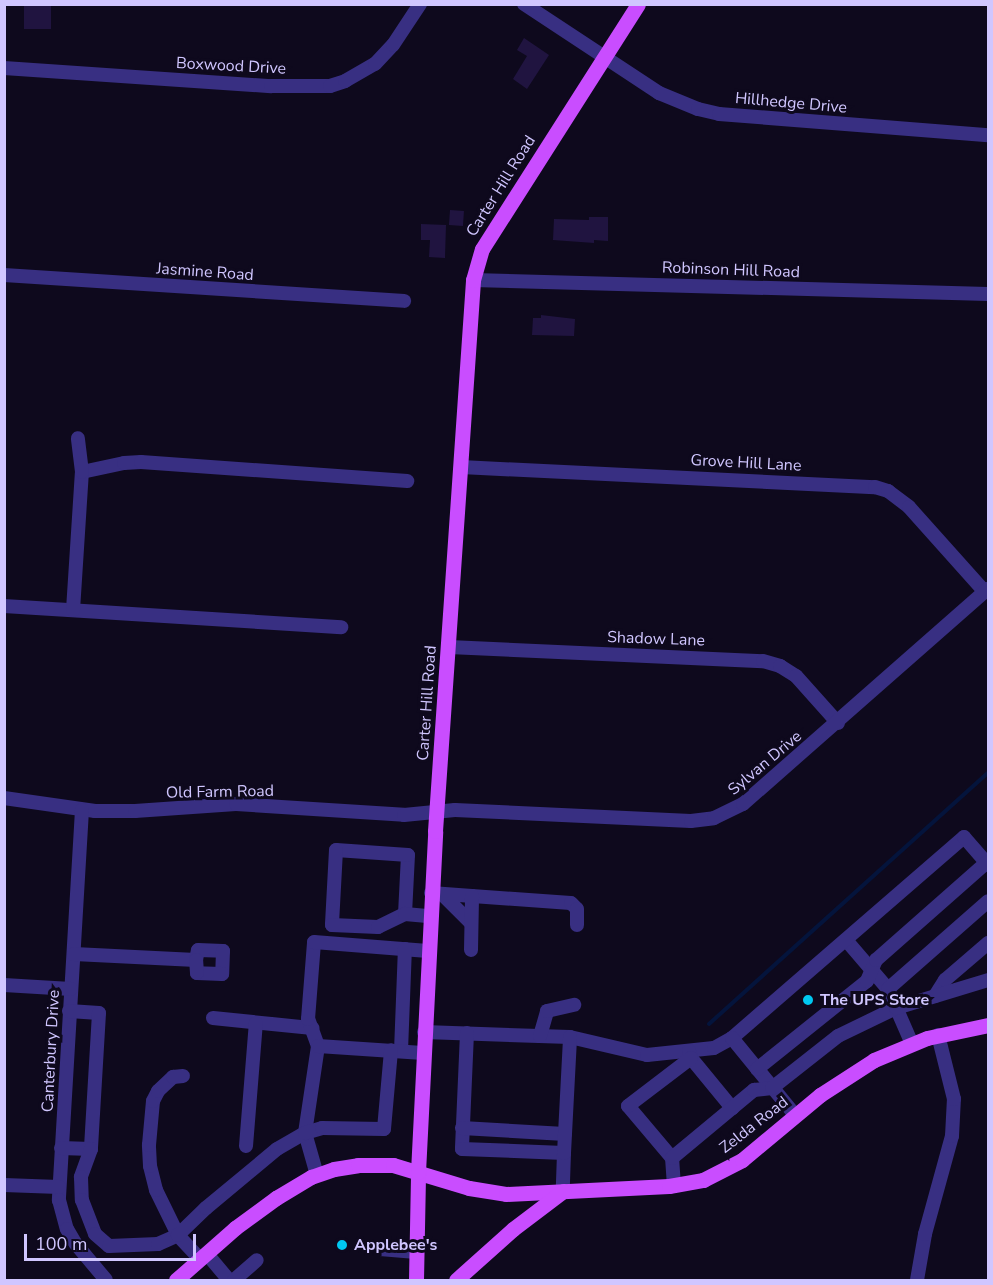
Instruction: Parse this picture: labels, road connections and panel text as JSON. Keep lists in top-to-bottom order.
{
  "streets": {
    "main road": ["Carter Hill Road", "Zelda Road"],
    "street": [
      "Boxwood Drive",
      "Hillhedge Drive",
      "Robinson Hill Road",
      "Jasmine Road",
      "Grove Hill Lane",
      "Shadow Lane",
      "Sylvan Drive",
      "Old Farm Road",
      "Canterbury Drive"
    ]
  },
  "crossings": [
    ["Hillhedge Drive", "Carter Hill Road"],
    ["Carter Hill Road", "Robinson Hill Road"],
    ["Carter Hill Road", "Grove Hill Lane"],
    ["Carter Hill Road", "Shadow Lane"],
    ["Carter Hill Road", "Sylvan Drive"],
    ["Carter Hill Road", "Old Farm Road"],
    ["Carter Hill Road", "Zelda Road"],
    ["Grove Hill Lane", "Sylvan Drive"],
    ["Shadow Lane", "Sylvan Drive"],
    ["Sylvan Drive", "Old Farm Road"],
    ["Old Farm Road", "Canterbury Drive"]
  ],
  "places": ["The UPS Store", "Applebee's"],
  "scale_bar": "100 m"
}
